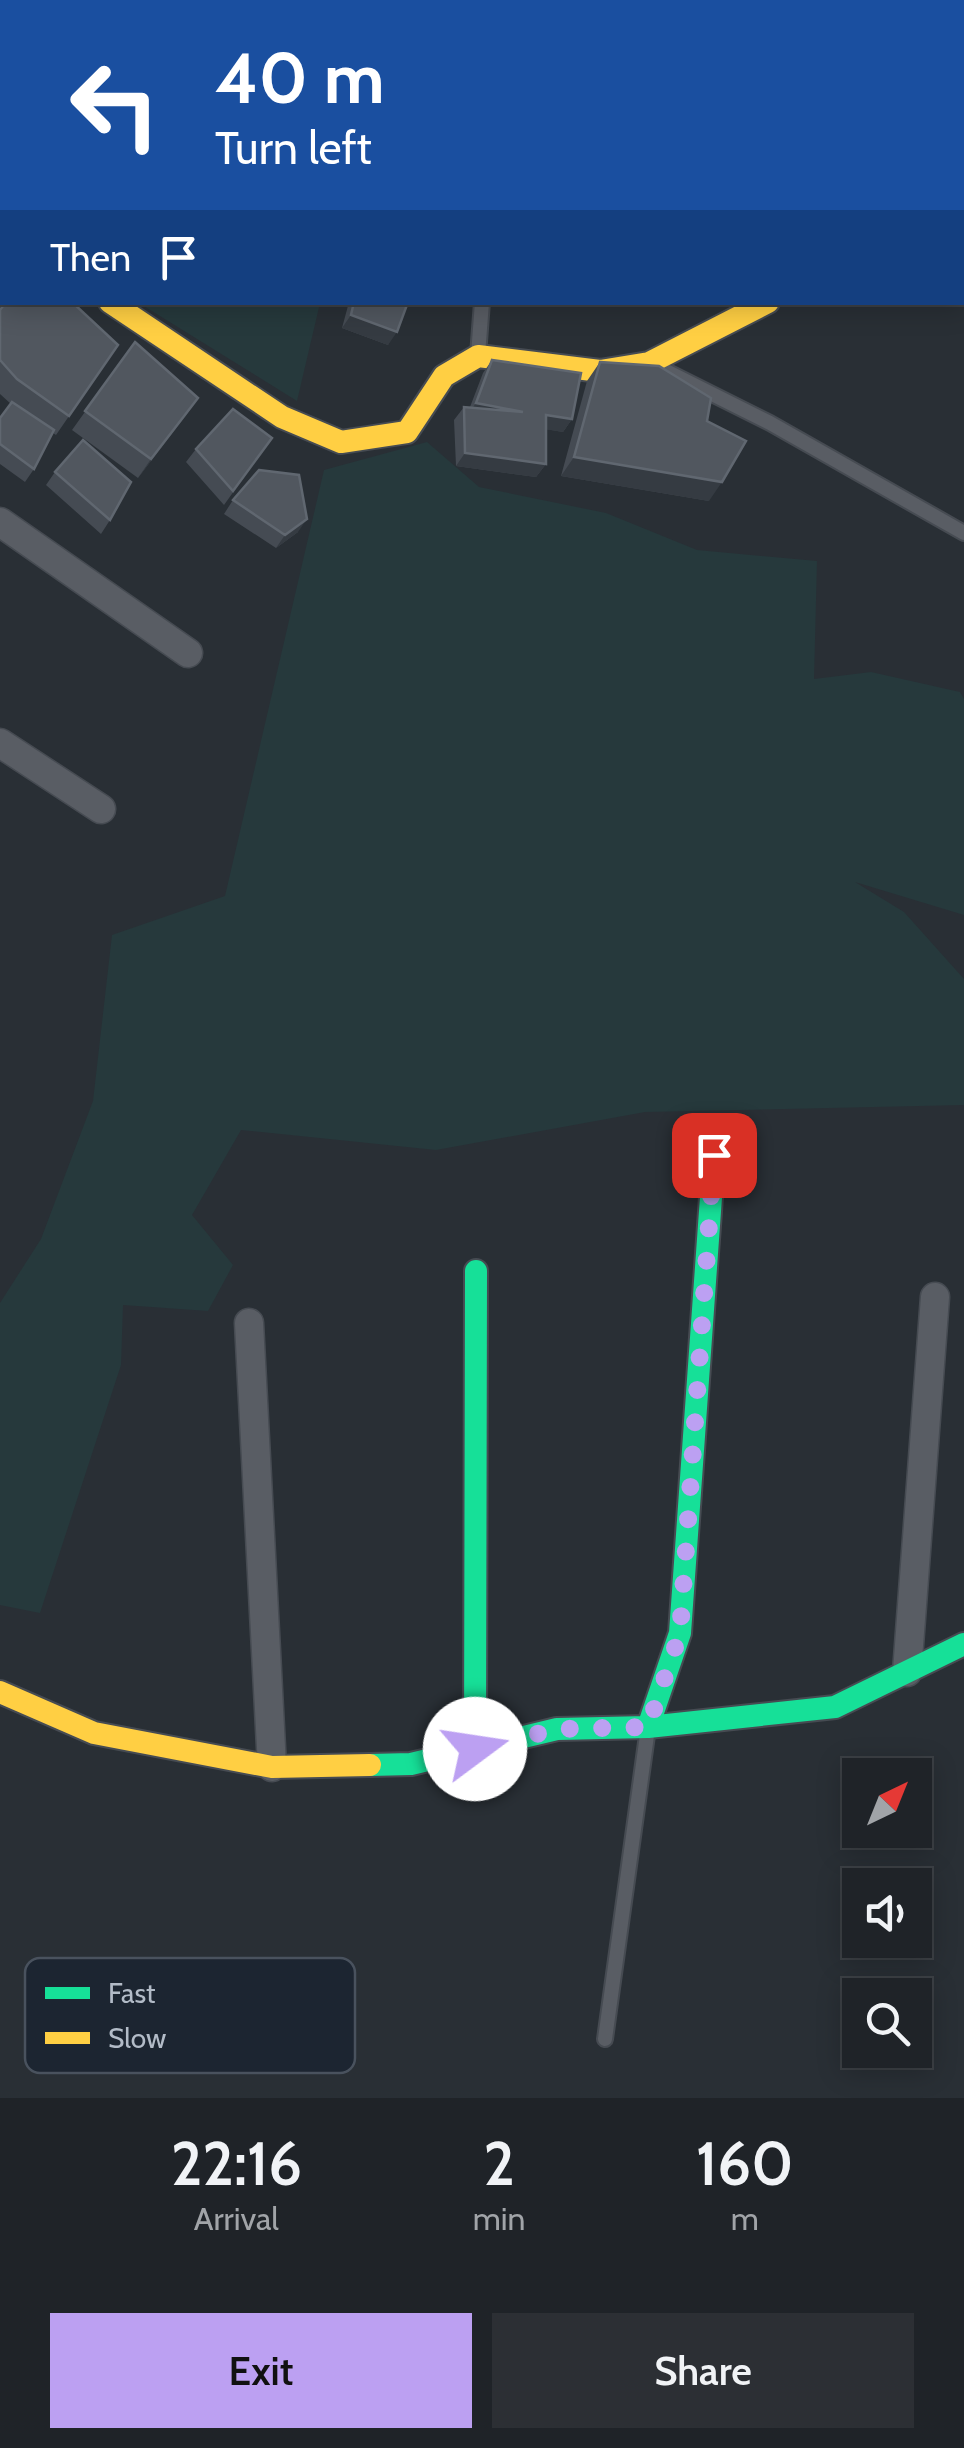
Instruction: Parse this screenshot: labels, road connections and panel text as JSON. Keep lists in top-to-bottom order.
{
  "legend": ["Fast", "Slow"],
  "north": "top right",
  "page": {
    "turn": ["40 m", "Turn left"],
    "then": "Then",
    "eta": [
      "22:16",
      "Arrival",
      "2",
      "min",
      "160",
      "m"
    ],
    "buttons": ["Exit", "Share"]
  }
}
